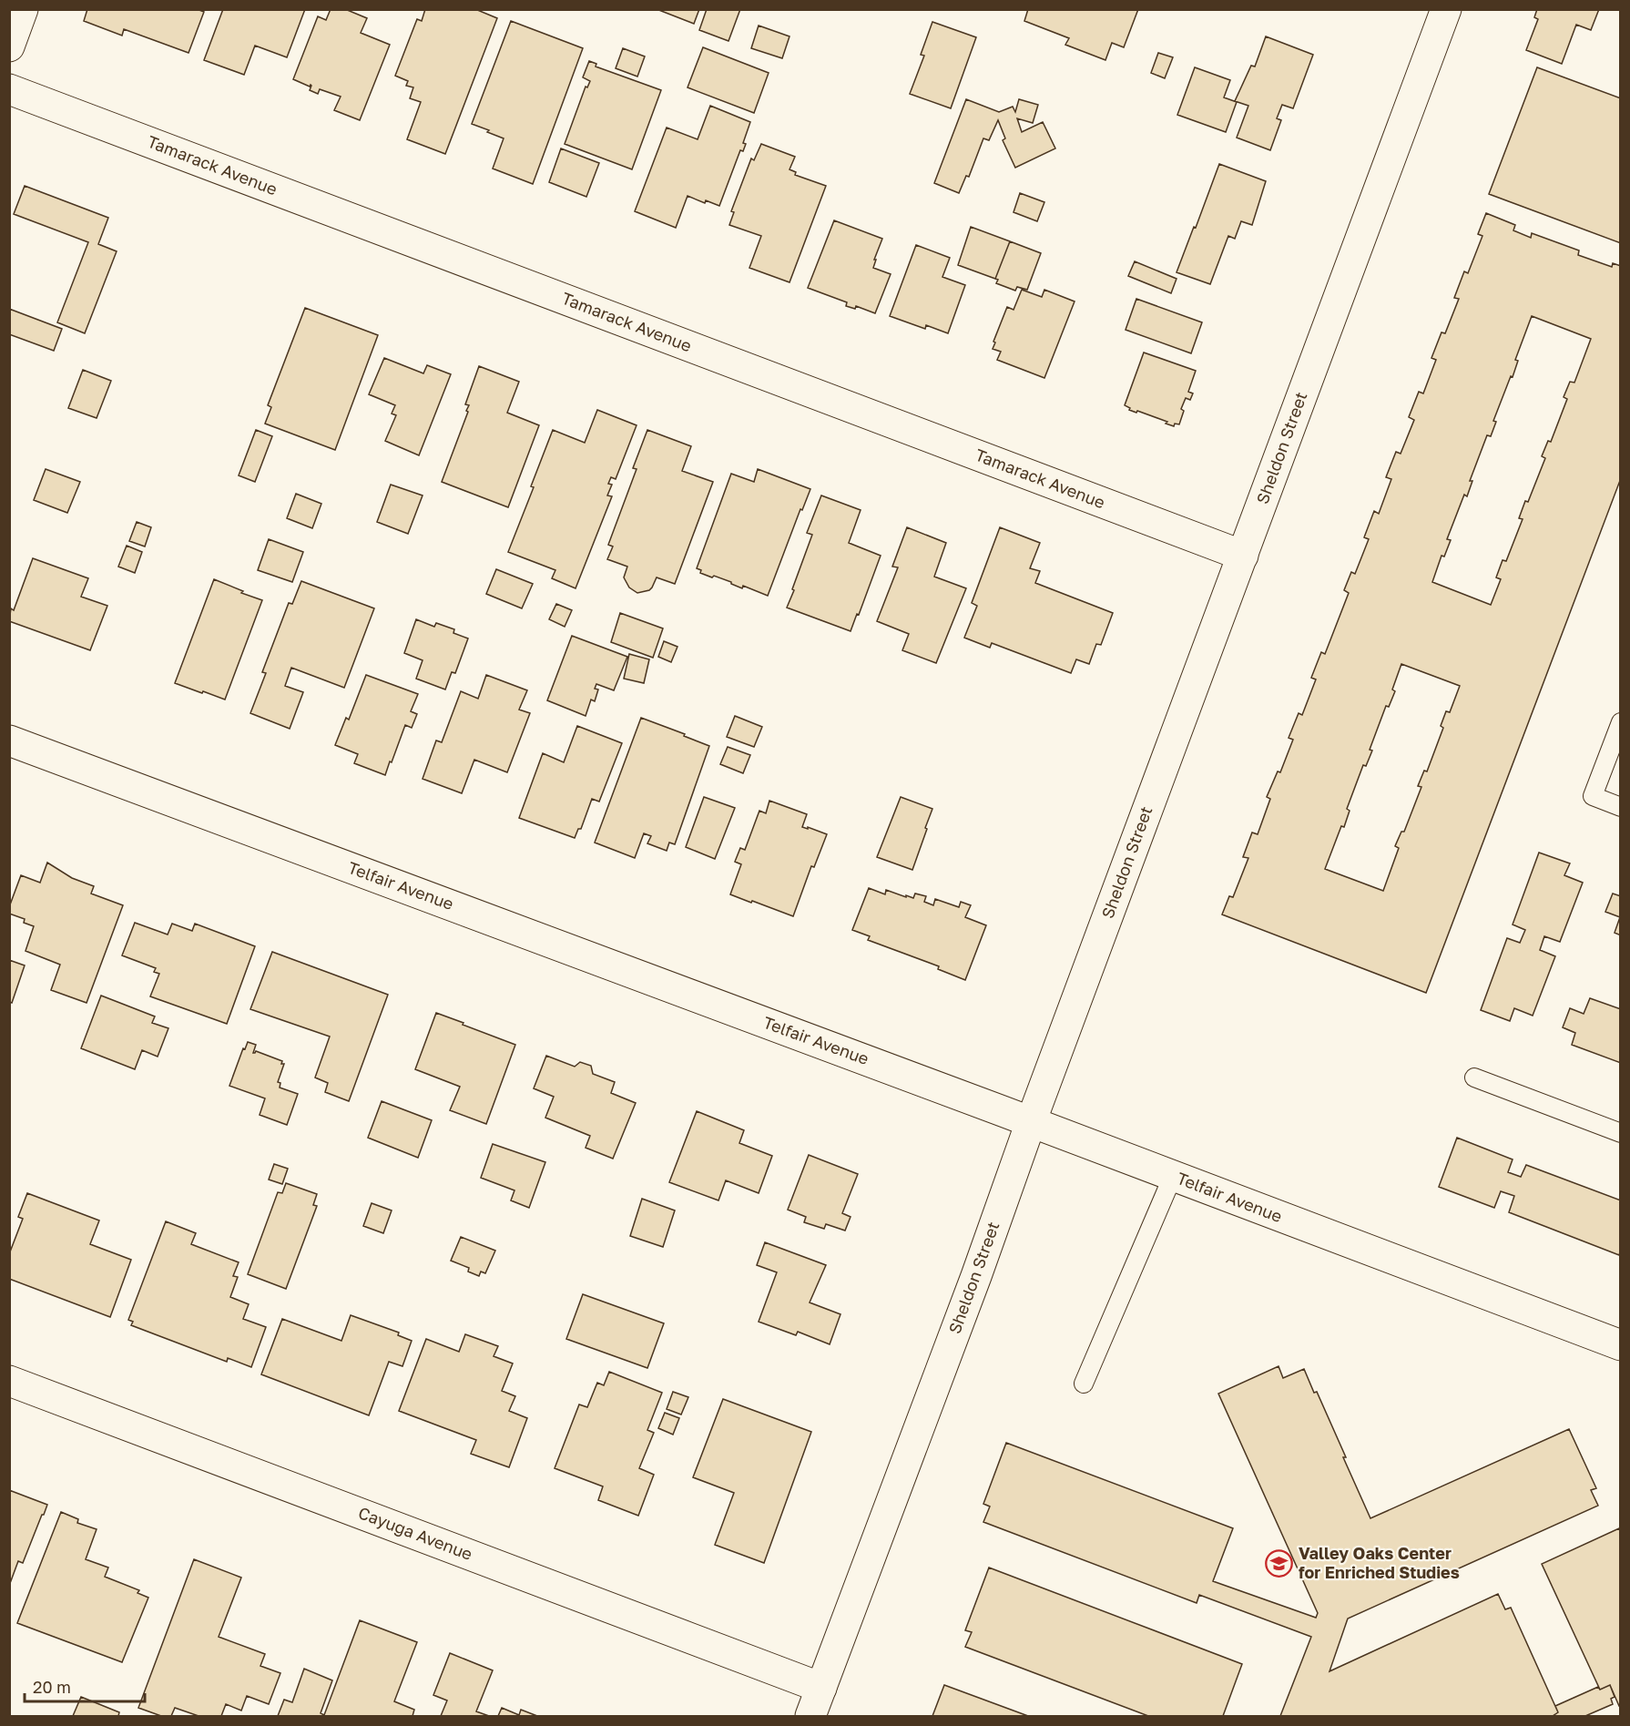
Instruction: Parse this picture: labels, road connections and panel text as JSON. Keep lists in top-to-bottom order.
{
  "streets": {
    "street": [
      "Tamarack Avenue",
      "Sheldon Street",
      "Telfair Avenue",
      "Cayuga Avenue"
    ]
  },
  "crossings": [
    ["Tamarack Avenue", "Sheldon Street"],
    ["Sheldon Street", "Telfair Avenue"],
    ["Sheldon Street", "Cayuga Avenue"]
  ],
  "places": {
    "school or university": ["Valley Oaks Center for Enriched Studies"]
  },
  "scale_bar": "20 m"
}
